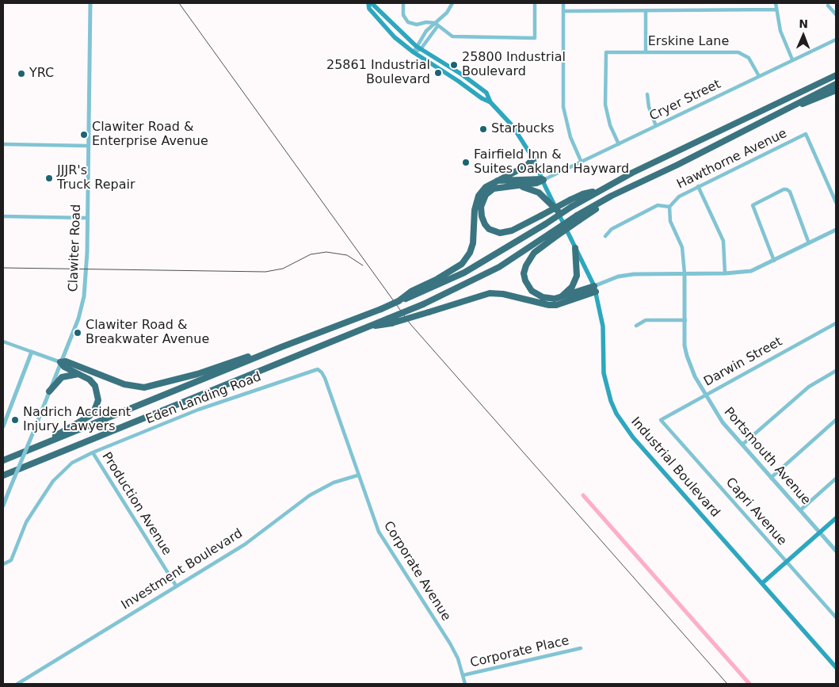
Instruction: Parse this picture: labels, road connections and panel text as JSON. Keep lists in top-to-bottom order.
{
  "streets": {
    "main road": ["Industrial Boulevard"],
    "street": [
      "Erskine Lane",
      "Cryer Street",
      "Hawthorne Avenue",
      "Clawiter Road",
      "Darwin Street",
      "Eden Landing Road",
      "Portsmouth Avenue",
      "Production Avenue",
      "Capri Avenue",
      "Investment Boulevard",
      "Corporate Avenue",
      "Corporate Place"
    ]
  },
  "crossings": [
    ["Erskine Lane", "Cryer Street"],
    ["Cryer Street", "Industrial Boulevard"],
    ["Hawthorne Avenue", "Portsmouth Avenue"],
    ["Darwin Street", "Portsmouth Avenue"],
    ["Darwin Street", "Capri Avenue"],
    ["Eden Landing Road", "Production Avenue"],
    ["Eden Landing Road", "Corporate Avenue"],
    ["Production Avenue", "Investment Boulevard"],
    ["Investment Boulevard", "Corporate Avenue"],
    ["Corporate Avenue", "Corporate Place"]
  ],
  "places": [
    "25800 Industrial Boulevard",
    "25861 Industrial Boulevard",
    "YRC",
    "Starbucks",
    "Clawiter Road & Enterprise Avenue",
    "Fairfield Inn & Suites Oakland Hayward",
    "JJJR's Truck Repair",
    "Clawiter Road & Breakwater Avenue",
    "Nadrich Accident Injury Lawyers"
  ],
  "north": "top"
}
